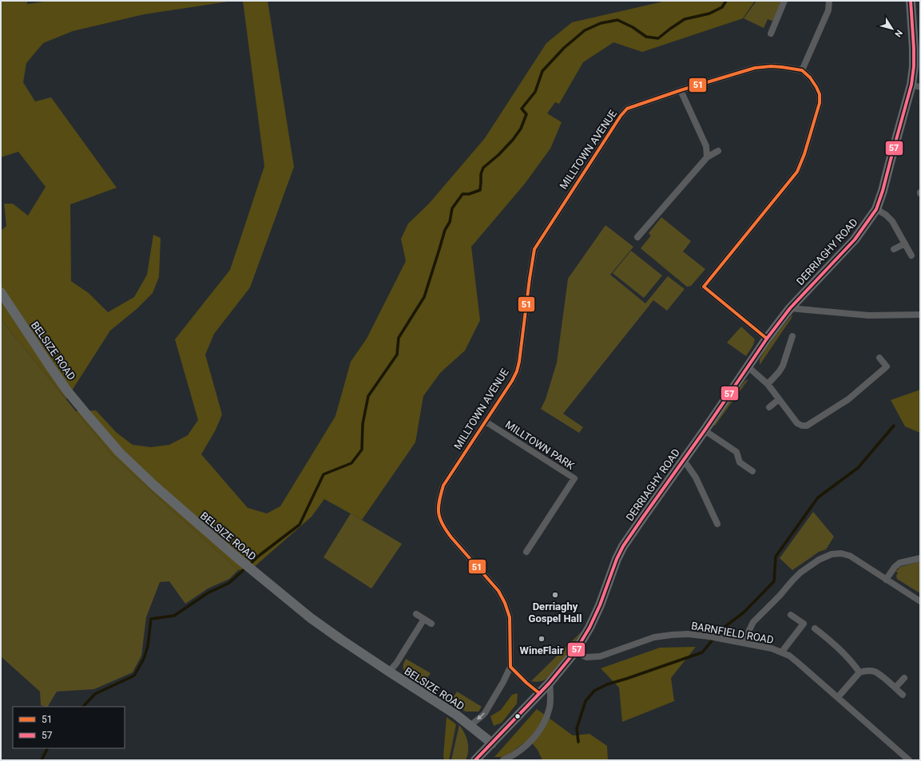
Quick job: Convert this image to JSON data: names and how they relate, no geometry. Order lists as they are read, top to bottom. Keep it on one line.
{"streets":{"street":["MILLTOWN AVENUE","DERRIAGHY ROAD","BELSIZE ROAD","MILLTOWN PARK","BARNFIELD ROAD"]},"crossings":[["MILLTOWN AVENUE","BELSIZE ROAD"],["MILLTOWN AVENUE","MILLTOWN PARK"],["DERRIAGHY ROAD","BELSIZE ROAD"],["DERRIAGHY ROAD","BARNFIELD ROAD"]],"places":["Derriaghy Gospel Hall","WineFlair"],"lines":["transit line 57","transit line 51"],"legend":["51","57"],"north":"bottom right"}
